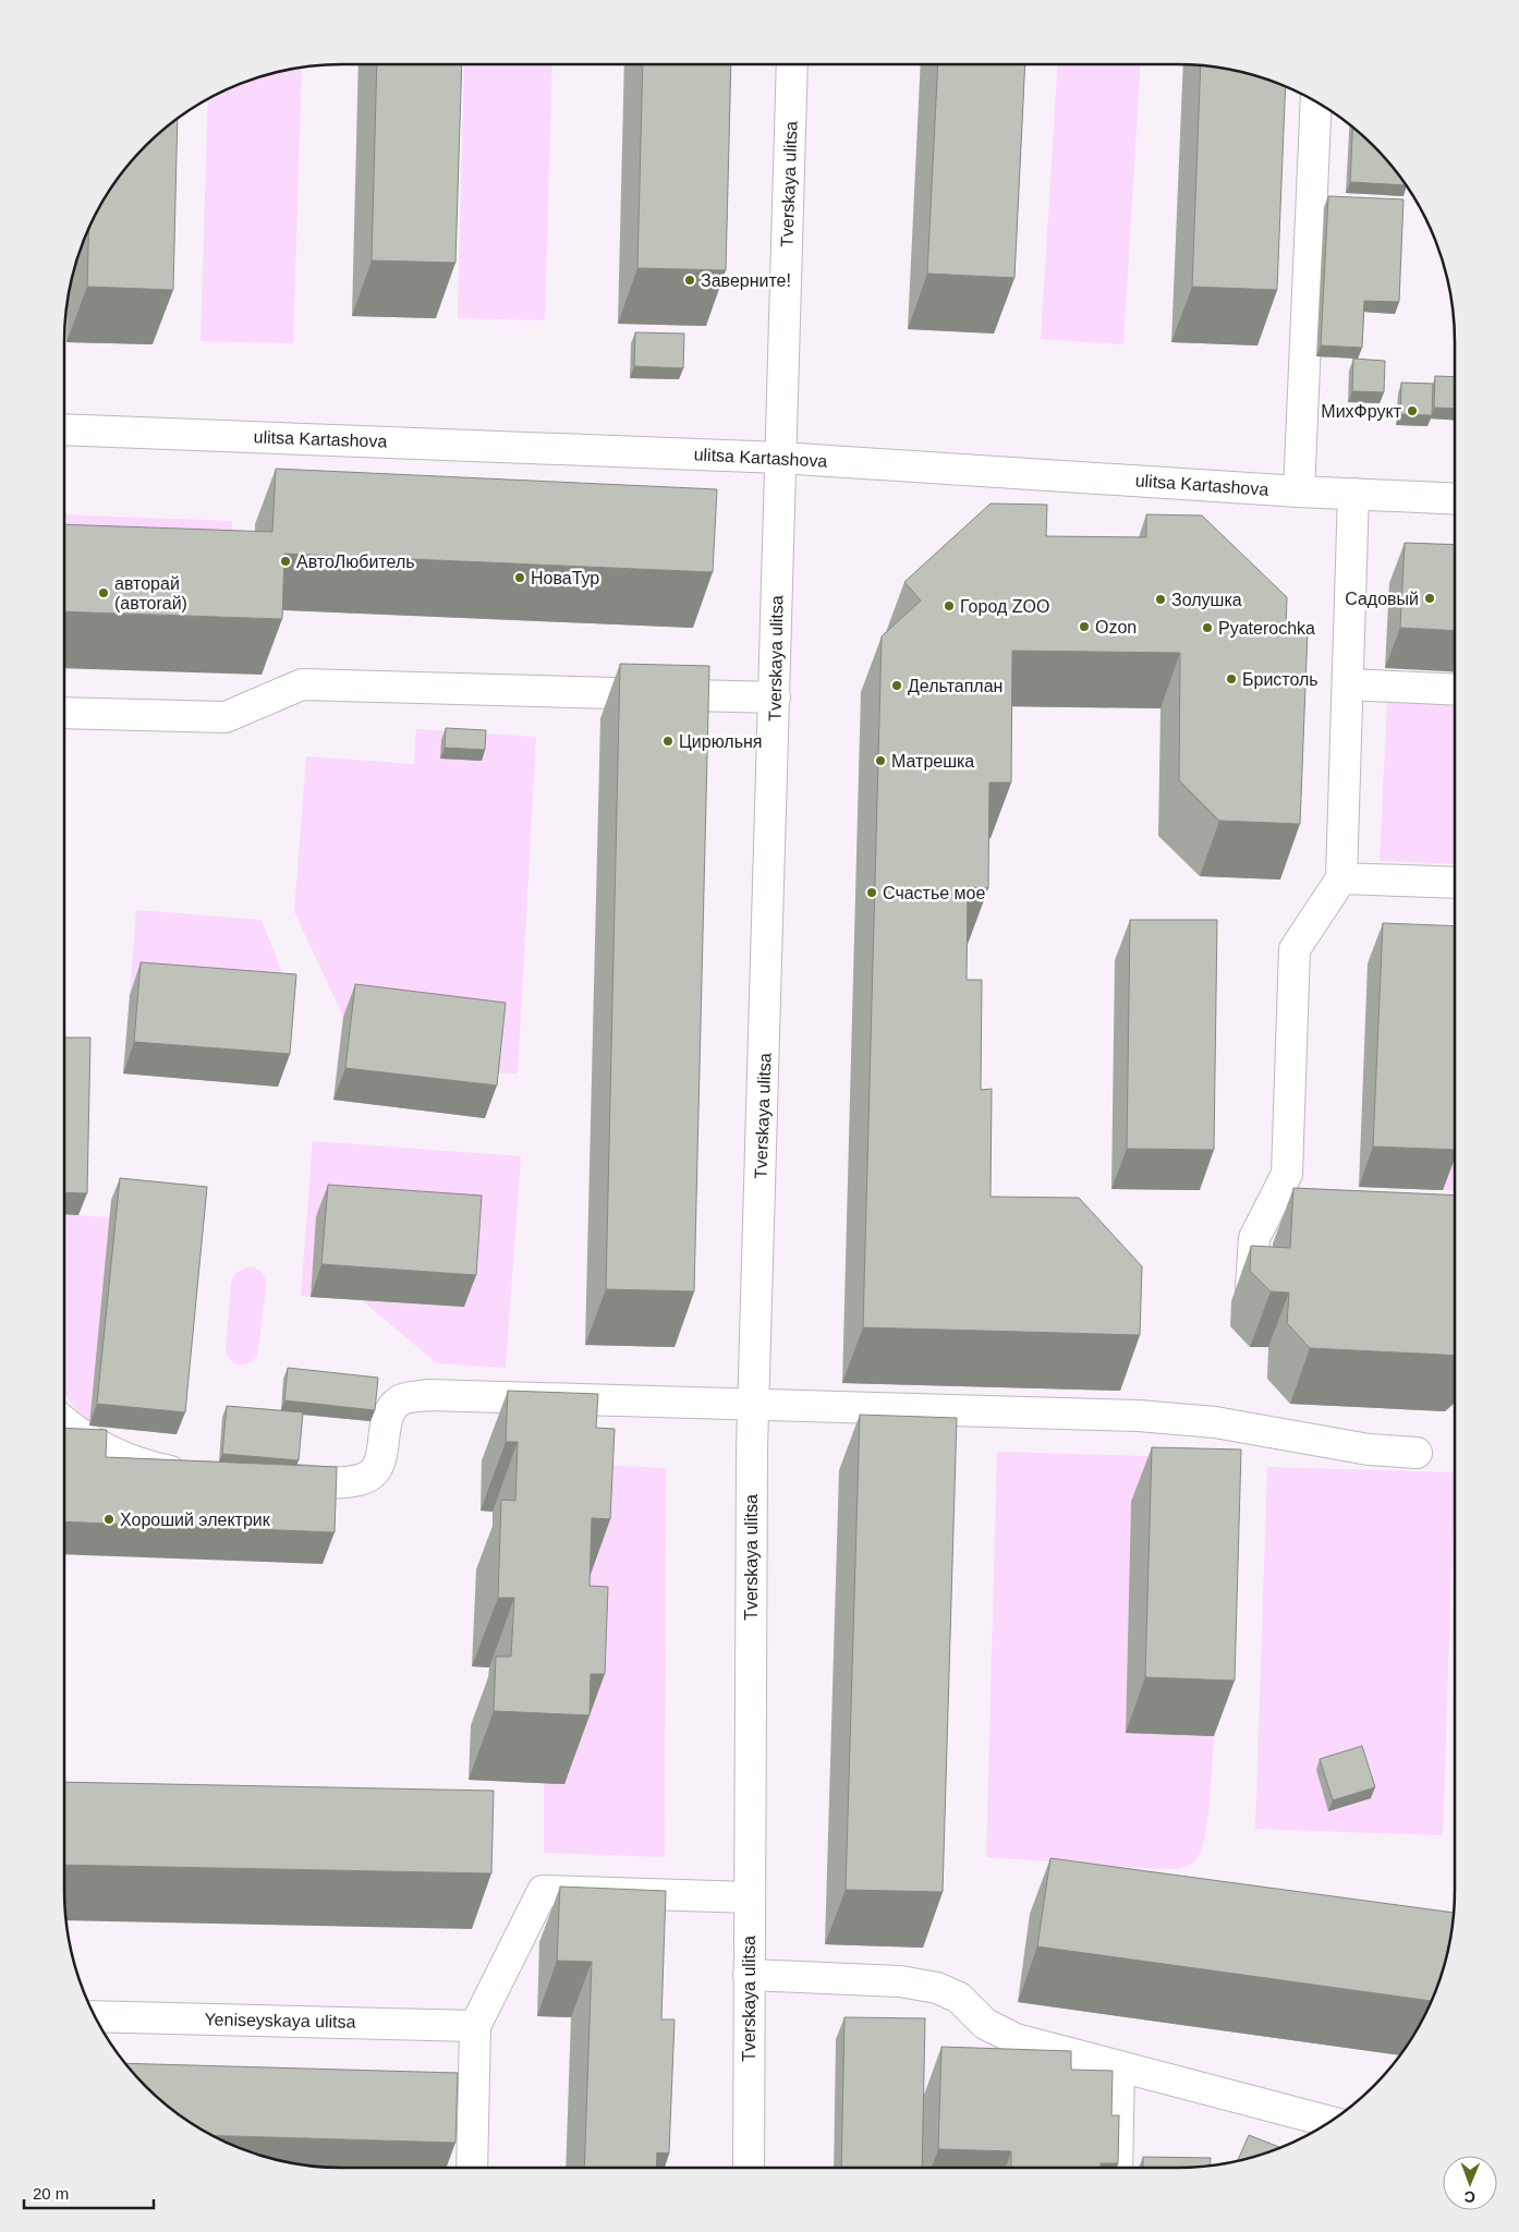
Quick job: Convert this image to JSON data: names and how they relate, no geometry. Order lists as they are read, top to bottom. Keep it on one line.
{"streets":{"street":["Tverskaya ulitsa","ulitsa Kartashova","Yeniseyskaya ulitsa"]},"crossings":[["Tverskaya ulitsa","ulitsa Kartashova"]],"places":["Заверните!","МихФрукт","АвтоЛюбитель","НоваТур","авторай (автоrай)","Садовый","Золушка","Город ZOO","Ozon","Pyaterochka","Бристоль","Дельтаплан","Цирюльня","Матрешка","Счастье мое","Хороший электрик"],"scale_bar":"20 m","north":"bottom"}
